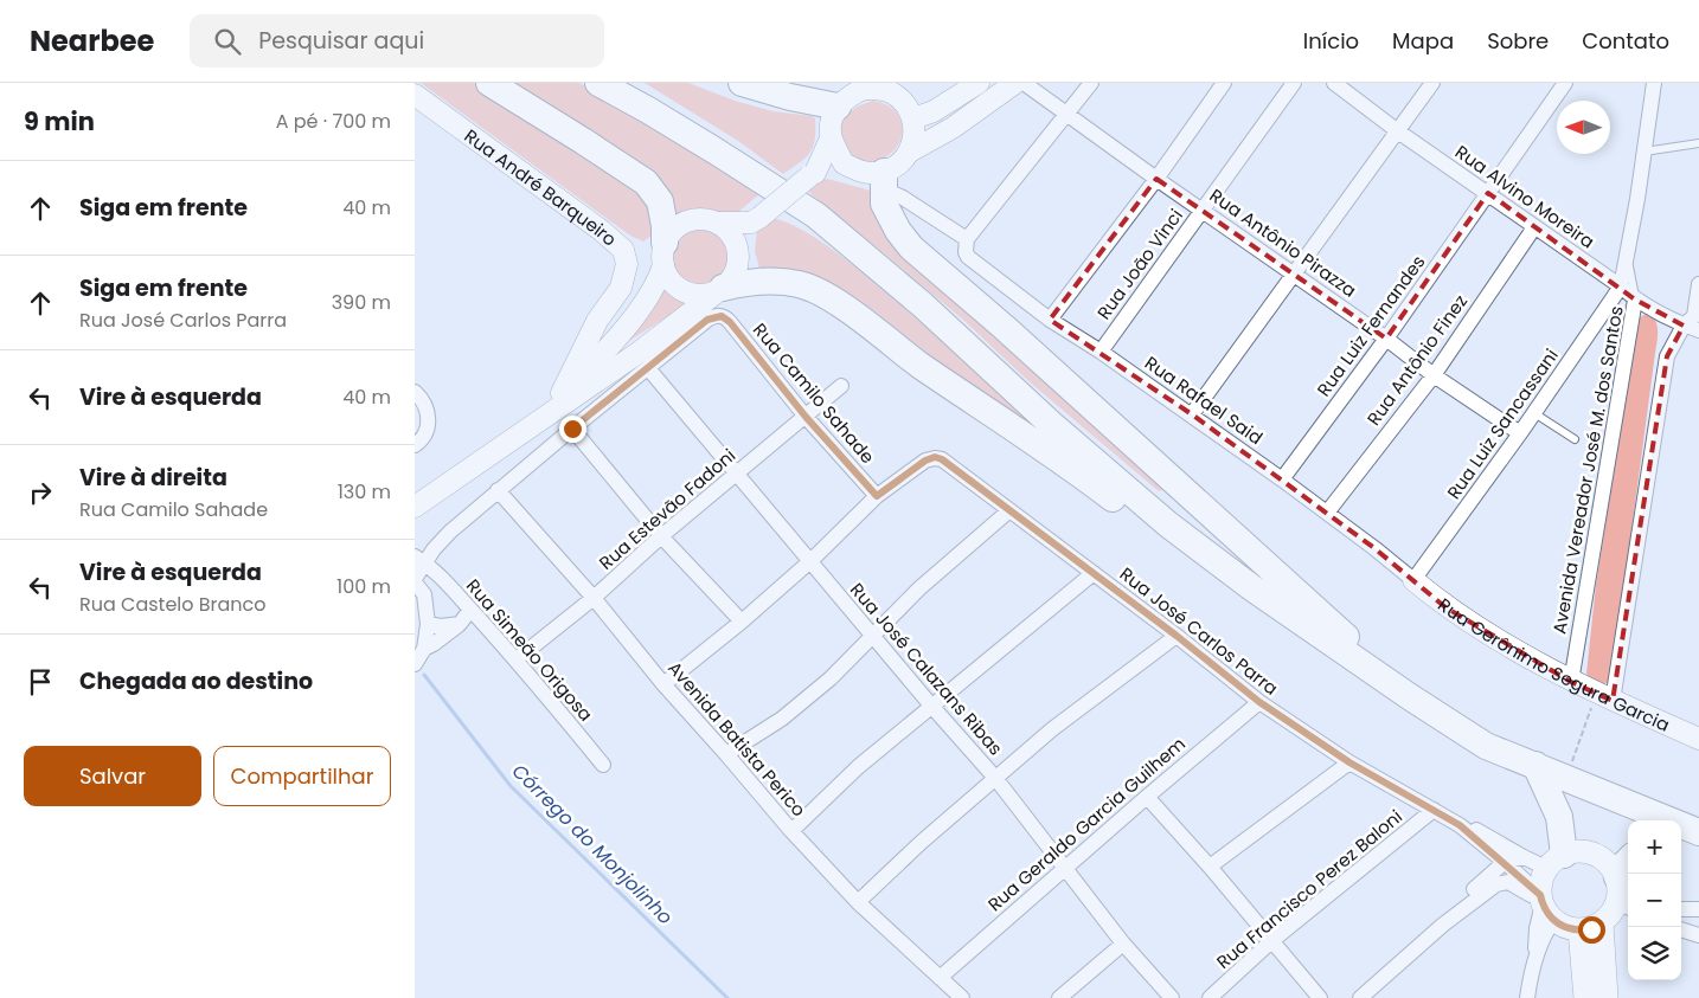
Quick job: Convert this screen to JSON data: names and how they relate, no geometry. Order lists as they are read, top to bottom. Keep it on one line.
{"streets":{"main road":["Rua André Barqueiro","Rua Gerônimo Segura Garcia"],"street":["Rua Alvino Moreira","Rua Antônio Pirazza","Rua João Vinci","Rua Luiz Fernandes","Rua Antônio Finez","Rua Camilo Sahade","Rua Rafael Said","Rua Luiz Sancassani","Avenida Vereador José M. dos Santos","Rua Estevão Fadoni","Rua José Carlos Parra","Rua Simeão Origosa","Rua José Calazans Ribas","Avenida Batista Perico","Rua Geraldo Garcia Guilhem","Rua Francisco Perez Baloni"]},"crossings":[["Rua Alvino Moreira","Rua Luiz Fernandes"],["Rua Alvino Moreira","Rua Antônio Finez"],["Rua Alvino Moreira","Rua Luiz Sancassani"],["Rua Alvino Moreira","Avenida Vereador José M. dos Santos"],["Rua Antônio Pirazza","Rua João Vinci"],["Rua Antônio Pirazza","Rua Luiz Fernandes"],["Rua Antônio Pirazza","Rua Antônio Finez"],["Rua Antônio Pirazza","Rua Luiz Sancassani"],["Rua João Vinci","Rua Rafael Said"],["Rua Luiz Fernandes","Rua Rafael Said"],["Rua Antônio Finez","Rua Rafael Said"],["Rua Camilo Sahade","Rua Estevão Fadoni"],["Rua Camilo Sahade","Rua José Carlos Parra"],["Rua Camilo Sahade","Rua José Calazans Ribas"],["Rua Rafael Said","Rua Luiz Sancassani"],["Rua Rafael Said","Rua Gerônimo Segura Garcia"],["Rua Luiz Sancassani","Avenida Vereador José M. dos Santos"],["Rua Luiz Sancassani","Rua Gerônimo Segura Garcia"],["Avenida Vereador José M. dos Santos","Rua Gerônimo Segura Garcia"],["Rua Estevão Fadoni","Rua Simeão Origosa"],["Rua Estevão Fadoni","Rua José Calazans Ribas"],["Rua Estevão Fadoni","Avenida Batista Perico"],["Rua José Carlos Parra","Rua Geraldo Garcia Guilhem"],["Rua José Carlos Parra","Rua Francisco Perez Baloni"],["Rua José Calazans Ribas","Rua Geraldo Garcia Guilhem"],["Avenida Batista Perico","Rua Geraldo Garcia Guilhem"]],"water":["Córrego do Monjolinho"],"north":"left","page":{"header":"Nearbee","search":"Pesquisar aqui","nav":["Início","Mapa","Sobre","Contato"],"heading":["9 min","A pé · 700 m"],"list":[["Siga em frente","40 m"],["Siga em frente","Rua José Carlos Parra","390 m"],["Vire à esquerda","40 m"],["Vire à direita","Rua Camilo Sahade","130 m"],["Vire à esquerda","Rua Castelo Branco","100 m"],"Chegada ao destino"],"buttons":["Salvar","Compartilhar"],"map_buttons":["+","−"]}}
